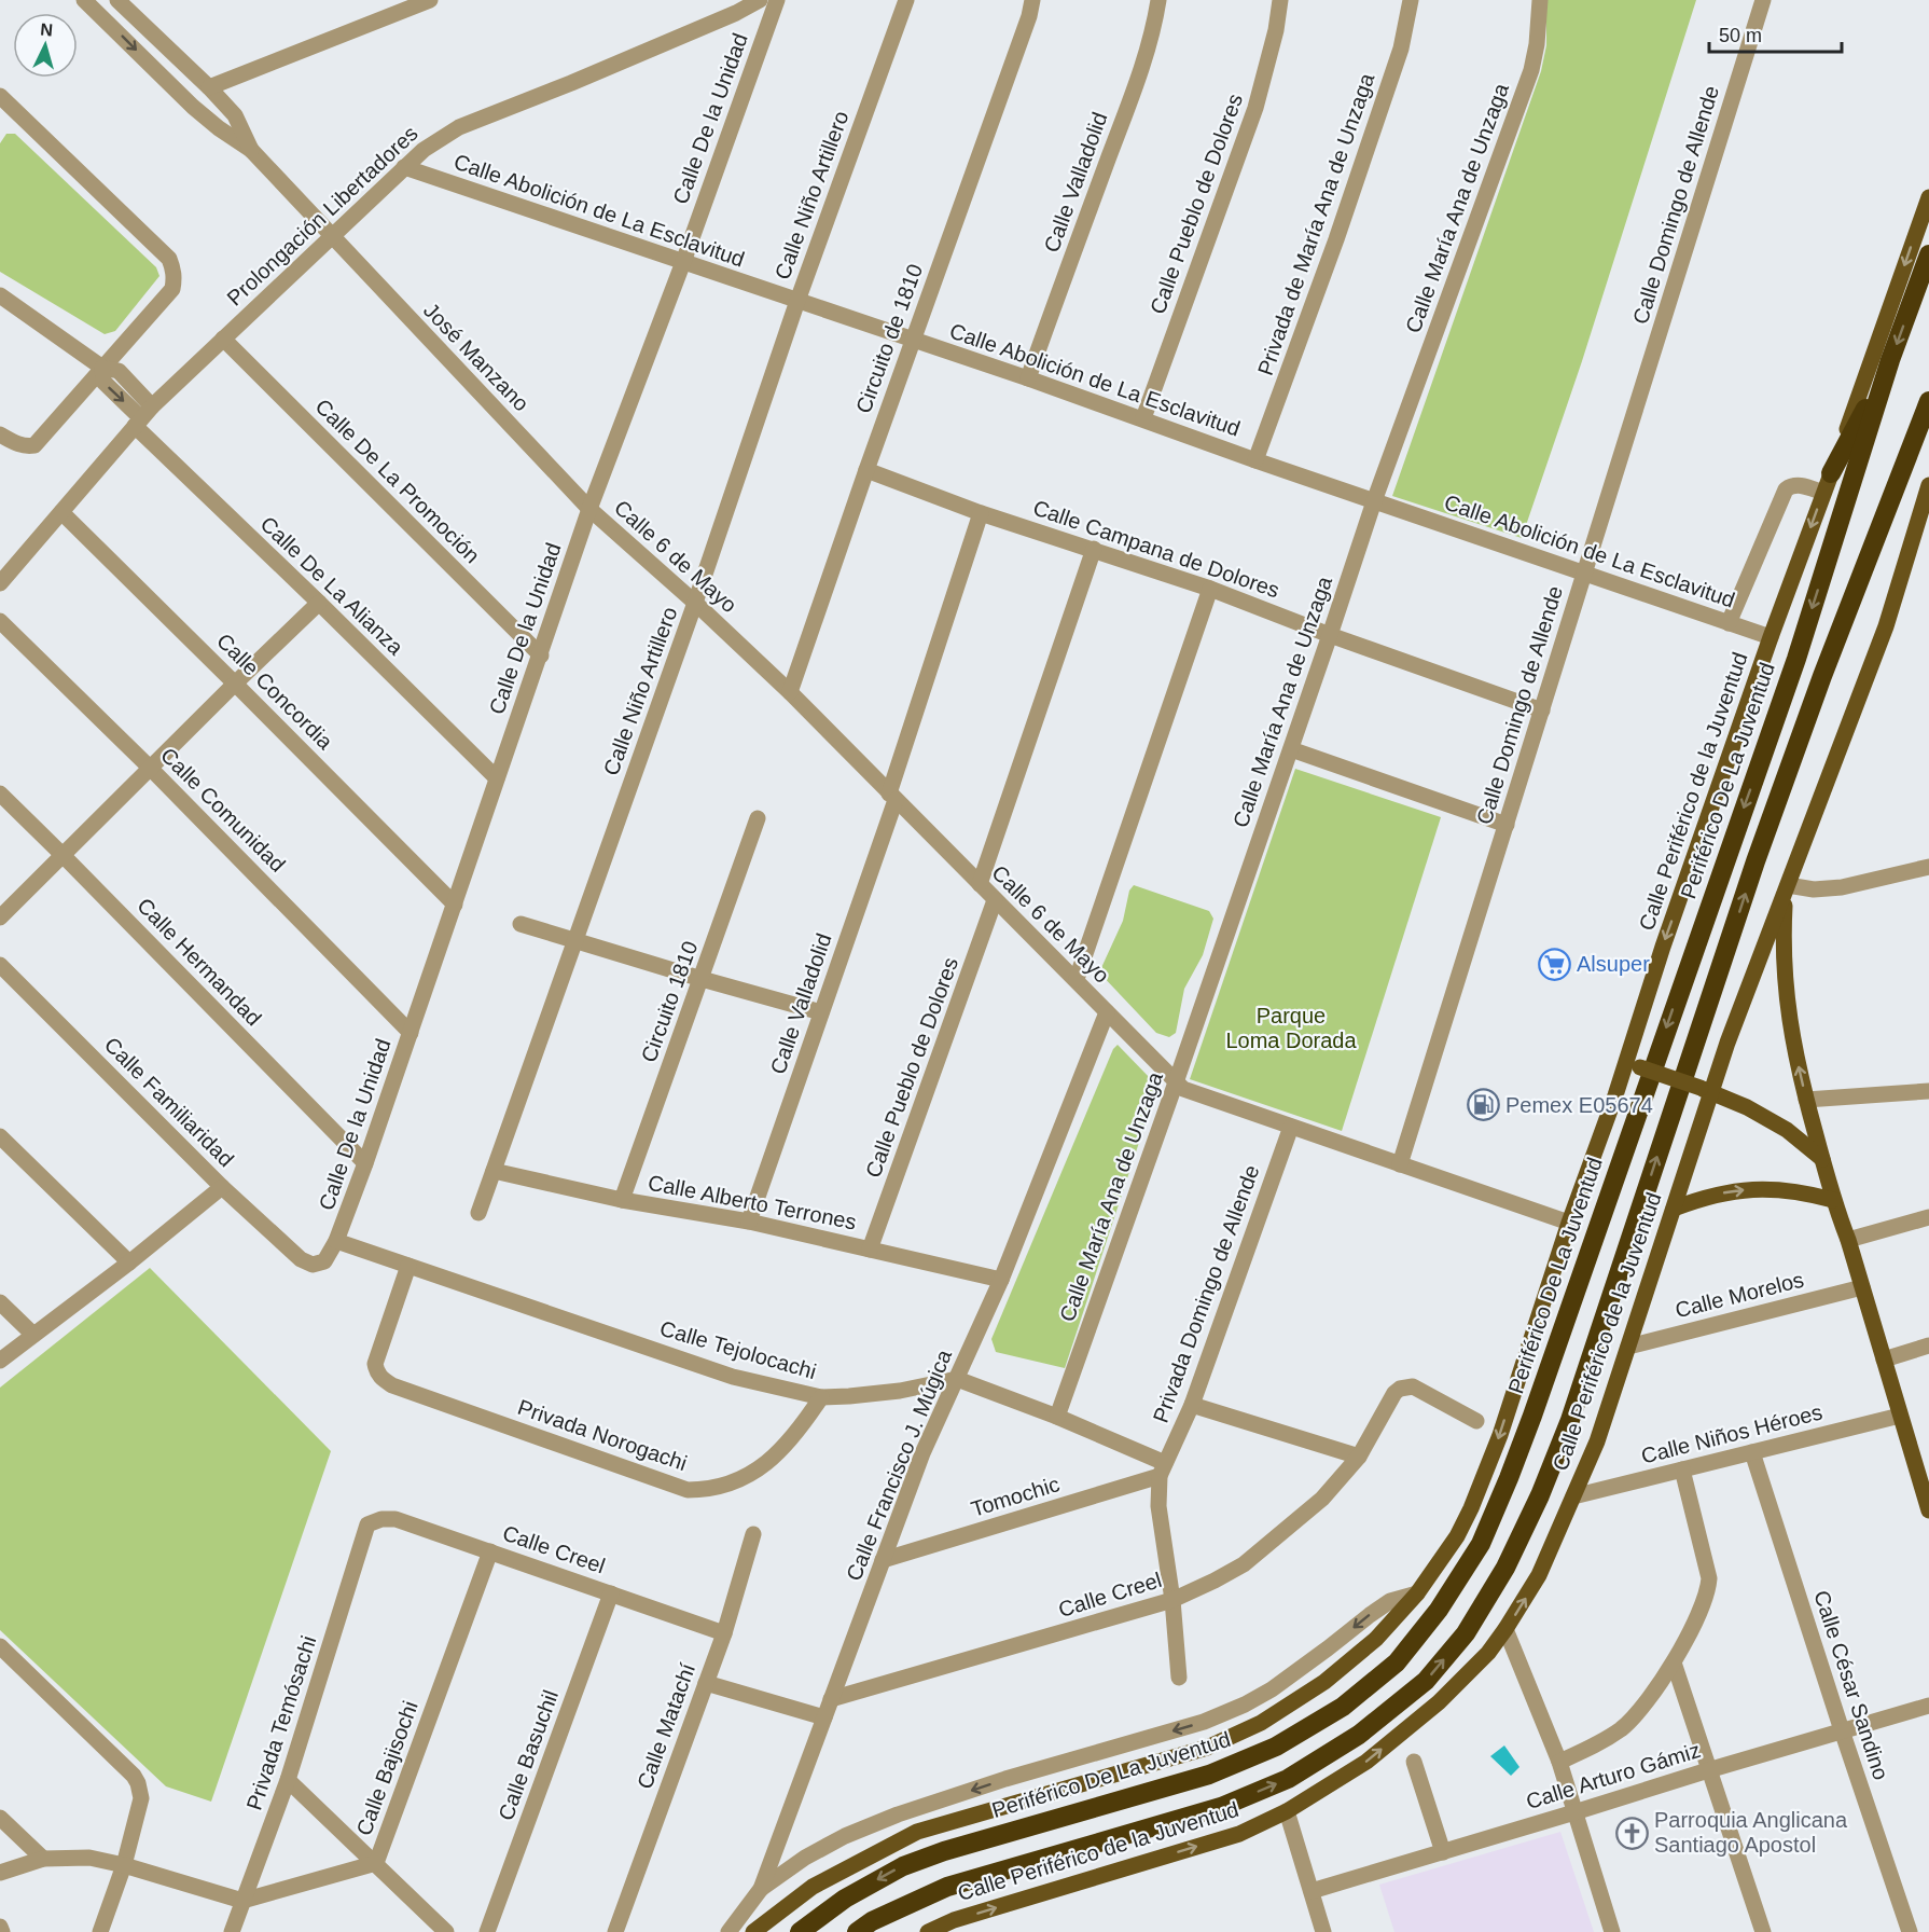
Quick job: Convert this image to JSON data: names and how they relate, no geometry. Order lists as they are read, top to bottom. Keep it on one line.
{"streets":{"highway":["Periférico De La Juventud"],"main road":["Calle Periférico de la Juventud"],"street":["Calle De la Unidad","Calle Valladolid","Calle Niño Artillero","Calle Pueblo de Dolores","Calle Domingo de Allende","Calle María Ana de Unzaga","Calle Abolición de La Esclavitud","Prolongación Libertadores","Privada de María Ana de Unzaga","Circuito de 1810","José Manzano","Calle De La Promoción","Calle Campana de Dolores","Calle 6 de Mayo","Calle De La Alianza","Calle Concordia","Calle Comunidad","Calle Hermandad","Circuito 1810","Calle Familiaridad","Calle Alberto Terrones","Privada Domingo de Allende","Calle Morelos","Calle Tejolocachi","Calle Niños Héroes","Privada Norogachi","Calle Francisco J. Múgica","Tomochic","Calle Creel","Calle César Sandino","Privada Temósachi","Calle Matachí","Calle Basuchil","Calle Bajisochi","Calle Arturo Gámiz"]},"crossings":[["Calle De la Unidad","Calle Abolición de La Esclavitud"],["Calle De la Unidad","José Manzano"],["Calle De la Unidad","Calle De La Promoción"],["Calle De la Unidad","Calle 6 de Mayo"],["Calle De la Unidad","Calle De La Alianza"],["Calle De la Unidad","Calle Concordia"],["Calle De la Unidad","Calle Comunidad"],["Calle De la Unidad","Calle Hermandad"],["Calle De la Unidad","Calle Familiaridad"],["Calle De la Unidad","Calle Tejolocachi"],["Calle Valladolid","Calle Abolición de La Esclavitud"],["Calle Valladolid","Calle Campana de Dolores"],["Calle Valladolid","Calle 6 de Mayo"],["Calle Valladolid","Calle Alberto Terrones"],["Calle Niño Artillero","Calle Abolición de La Esclavitud"],["Calle Niño Artillero","Calle 6 de Mayo"],["Calle Niño Artillero","Calle Alberto Terrones"],["Calle Pueblo de Dolores","Calle Abolición de La Esclavitud"],["Calle Pueblo de Dolores","Calle 6 de Mayo"],["Calle Pueblo de Dolores","Calle Alberto Terrones"],["Calle Domingo de Allende","Calle Abolición de La Esclavitud"],["Calle Domingo de Allende","Calle Campana de Dolores"],["Calle Domingo de Allende","Calle 6 de Mayo"],["Calle María Ana de Unzaga","Calle Abolición de La Esclavitud"],["Calle María Ana de Unzaga","Calle Campana de Dolores"],["Calle María Ana de Unzaga","Calle 6 de Mayo"],["Calle Abolición de La Esclavitud","Prolongación Libertadores"],["Calle Abolición de La Esclavitud","Privada de María Ana de Unzaga"],["Calle Abolición de La Esclavitud","Circuito de 1810"],["Calle Abolición de La Esclavitud","Calle Periférico de la Juventud"],["Prolongación Libertadores","José Manzano"],["Prolongación Libertadores","Calle De La Promoción"],["Prolongación Libertadores","Calle De La Alianza"],["Prolongación Libertadores","Calle Concordia"],["Circuito de 1810","Calle Campana de Dolores"],["Circuito de 1810","Calle 6 de Mayo"],["José Manzano","Calle 6 de Mayo"],["Calle 6 de Mayo","Calle Periférico de la Juventud"],["Calle 6 de Mayo","Privada Domingo de Allende"],["Calle 6 de Mayo","Calle Francisco J. Múgica"],["Calle Periférico de la Juventud","Calle Morelos"],["Calle Periférico de la Juventud","Calle Niños Héroes"],["Circuito 1810","Calle Alberto Terrones"],["Calle Alberto Terrones","Calle Francisco J. Múgica"],["Privada Domingo de Allende","Tomochic"],["Calle Tejolocachi","Privada Norogachi"],["Calle Tejolocachi","Calle Francisco J. Múgica"],["Calle Niños Héroes","Calle César Sandino"],["Calle Francisco J. Múgica","Tomochic"],["Calle Francisco J. Múgica","Calle Creel"],["Calle Creel","Privada Temósachi"],["Calle Creel","Calle Matachí"],["Calle Creel","Calle Basuchil"],["Calle Creel","Calle Bajisochi"],["Calle César Sandino","Calle Arturo Gámiz"],["Privada Temósachi","Calle Bajisochi"]],"parks":["Parque Loma Dorada"],"places":{"supermarket":["Alsuper"],"fuel station":["Pemex E05674"],"church":["Parroquia Anglicana Santiago Apostol"]},"scale_bar":"50 m","north":"top"}
